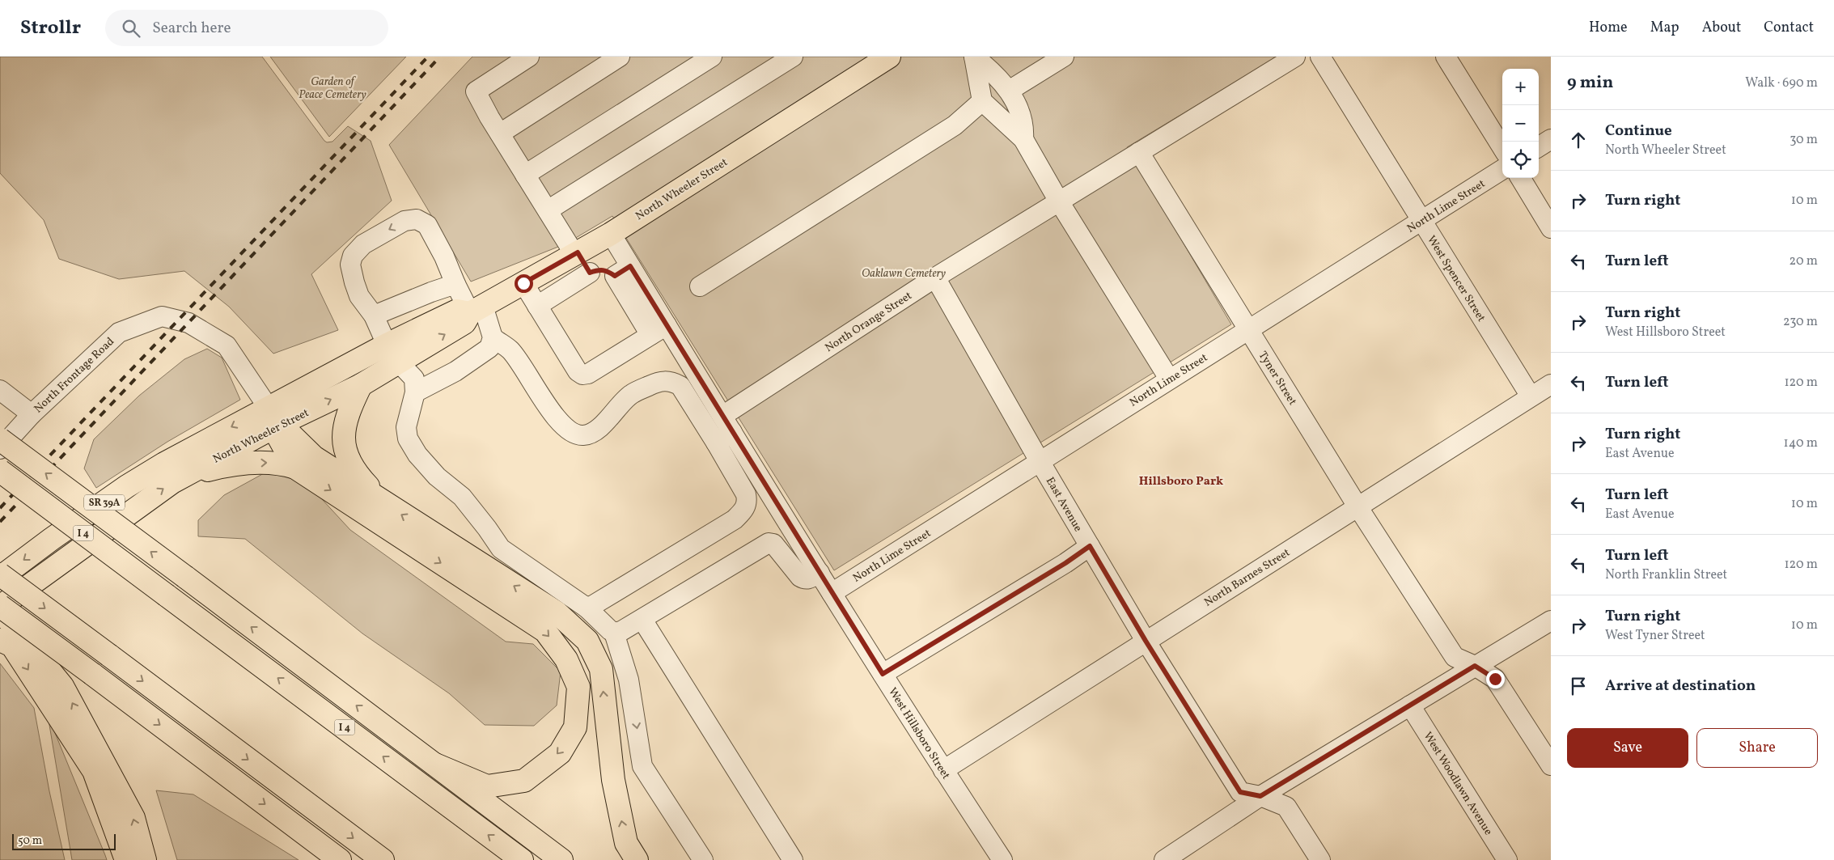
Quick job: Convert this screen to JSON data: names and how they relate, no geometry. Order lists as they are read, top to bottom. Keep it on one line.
{"streets":{"main road":["North Wheeler Street","SR 39A","I 4"],"street":["North Lime Street","West Spencer Street","North Orange Street","North Frontage Road","Tyner Street","East Avenue","North Barnes Street","West Hillsboro Street","West Woodlawn Avenue"]},"crossings":[["North Wheeler Street","North Frontage Road"],["North Wheeler Street","West Hillsboro Street"],["North Lime Street","West Spencer Street"],["North Lime Street","Tyner Street"],["North Lime Street","East Avenue"],["North Lime Street","West Hillsboro Street"],["West Spencer Street","North Barnes Street"],["North Orange Street","Tyner Street"],["North Orange Street","East Avenue"],["North Orange Street","West Hillsboro Street"],["Tyner Street","North Barnes Street"],["East Avenue","North Barnes Street"],["North Barnes Street","West Hillsboro Street"]],"districts":["Hillsboro Park"],"parks":["Garden of Peace Cemetery","Oaklawn Cemetery"],"scale_bar":"50 m","page":{"header":"Strollr","search":"Search here","nav":["Home","Map","About","Contact"],"heading":["9 min","Walk · 690 m"],"map_buttons":["+","−"],"list":[["Continue","North Wheeler Street","30 m"],["Turn right","10 m"],["Turn left","20 m"],["Turn right","West Hillsboro Street","230 m"],["Turn left","120 m"],["Turn right","East Avenue","140 m"],["Turn left","East Avenue","10 m"],["Turn left","North Franklin Street","120 m"],["Turn right","West Tyner Street","10 m"],"Arrive at destination"],"buttons":["Save","Share"],"scale":"50 m"}}
